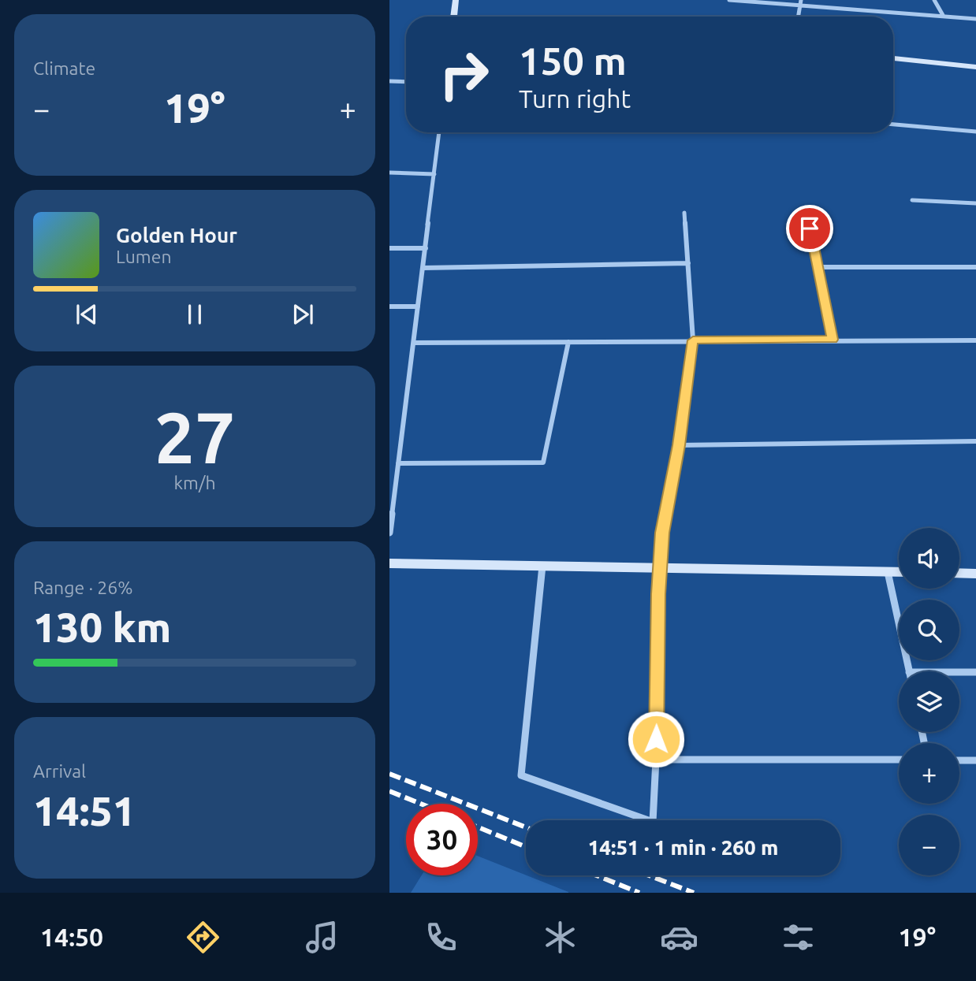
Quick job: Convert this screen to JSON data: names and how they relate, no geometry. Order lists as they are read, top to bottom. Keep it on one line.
{"page":{"tile":["Climate",["27","km/h"],["Range · 26%","130 km"],["Arrival","14:51"]],"turn":["150 m","Turn right"],"heat":["−","19°","+"],"song":["Golden Hour","Lumen"],"map_buttons":["+","−"],"limit":"30","trip":"14:51 · 1 min · 260 m","tabs":["14:50","19°"]}}
